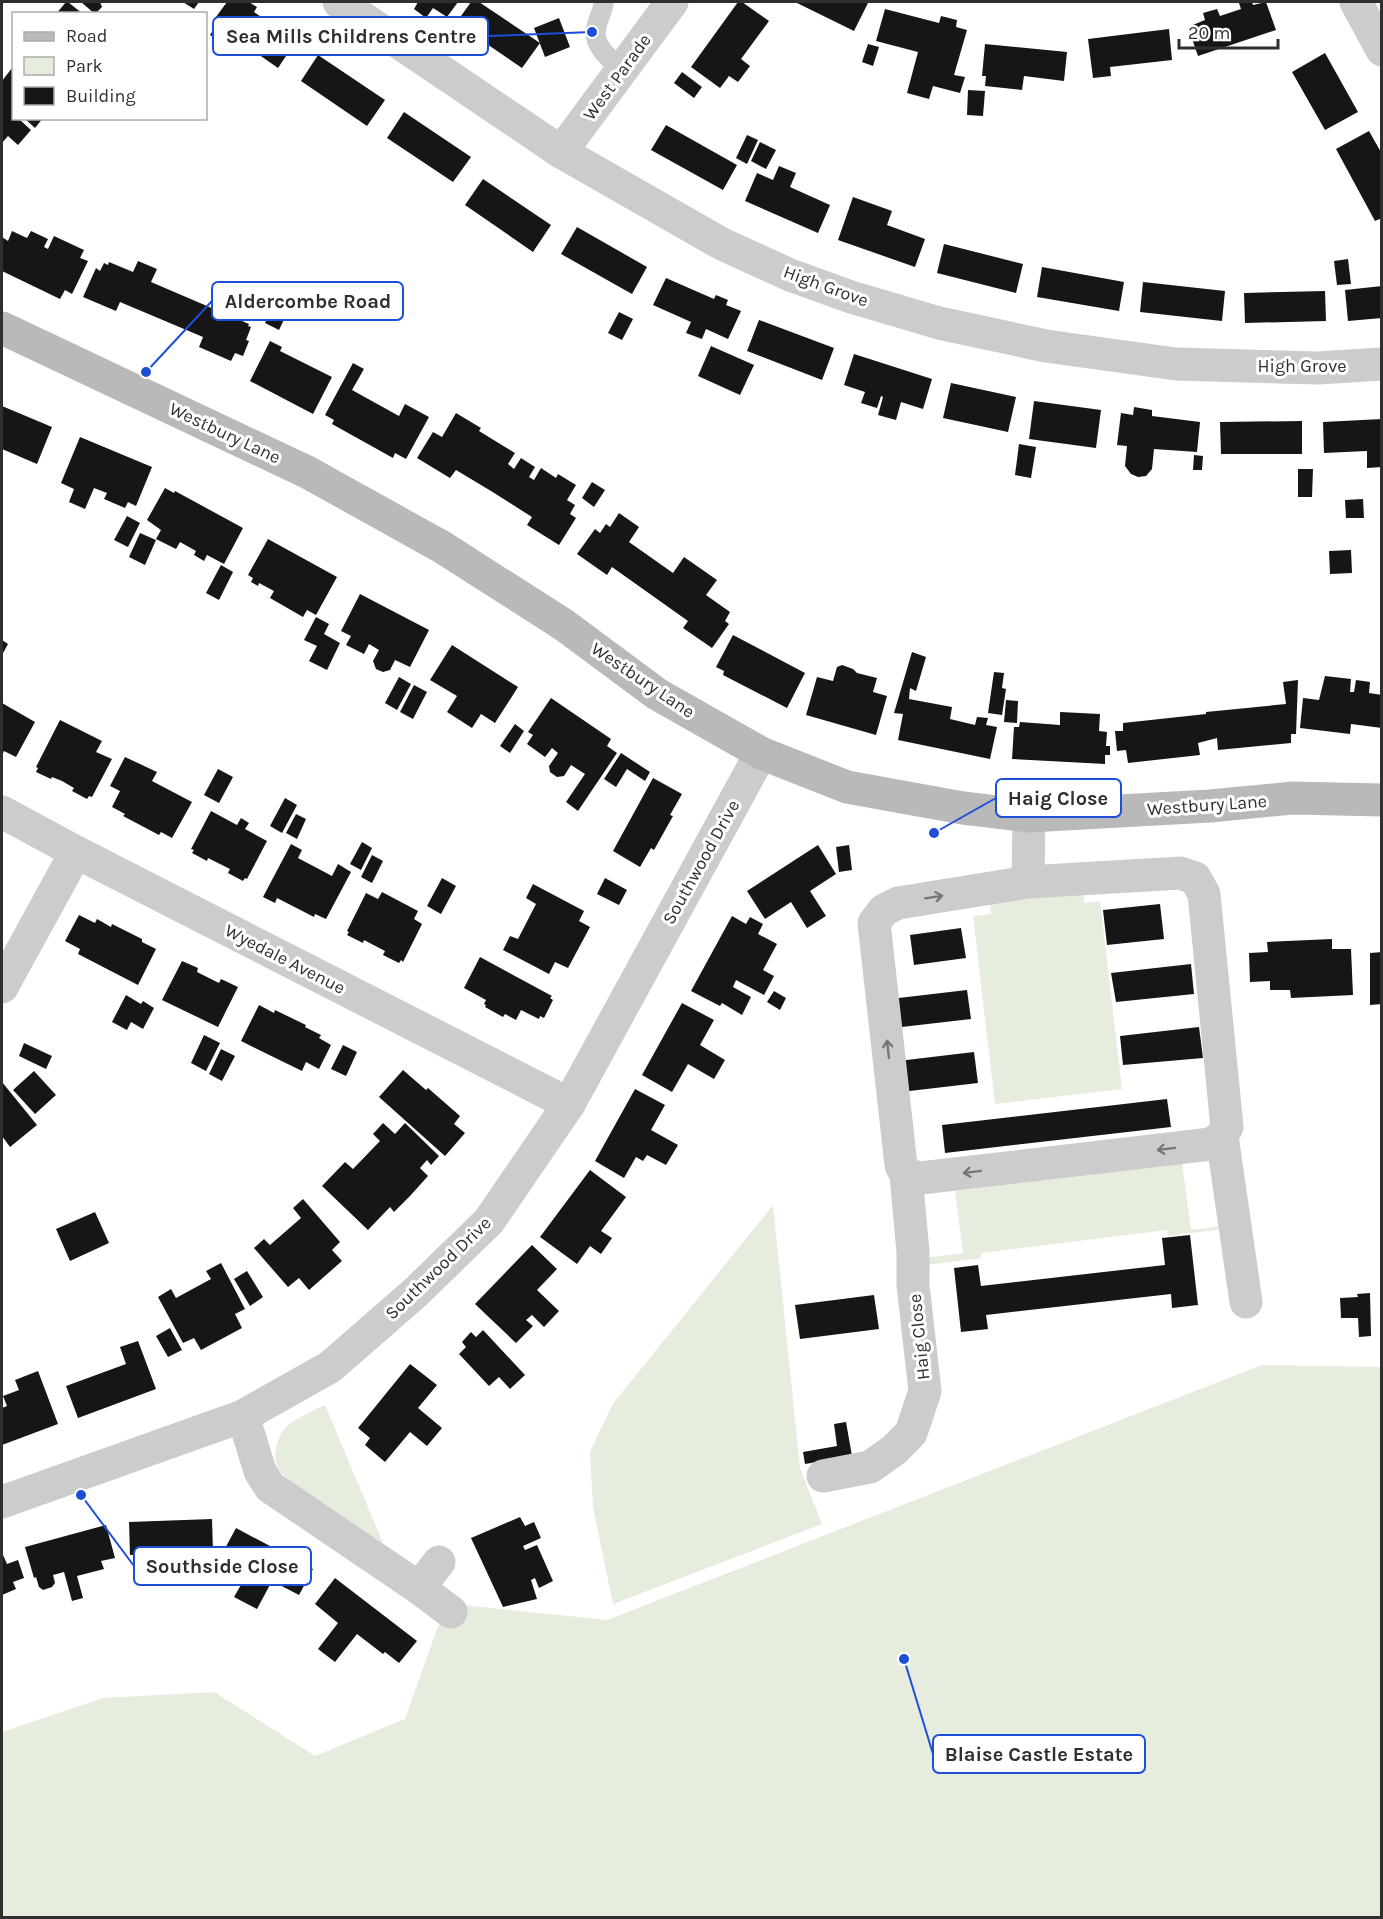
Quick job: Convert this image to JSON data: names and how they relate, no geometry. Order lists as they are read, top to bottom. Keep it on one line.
{"streets":{"street":["West Parade","High Grove","Westbury Lane","Southwood Drive","Wyedale Avenue","Haig Close"]},"crossings":[["West Parade","High Grove"],["Westbury Lane","Southwood Drive"],["Southwood Drive","Wyedale Avenue"]],"places":["Sea Mills Childrens Centre","Aldercombe Road","Haig Close","Southside Close","Blaise Castle Estate"],"legend":["Road","Park","Building"],"scale_bar":"20 m"}
